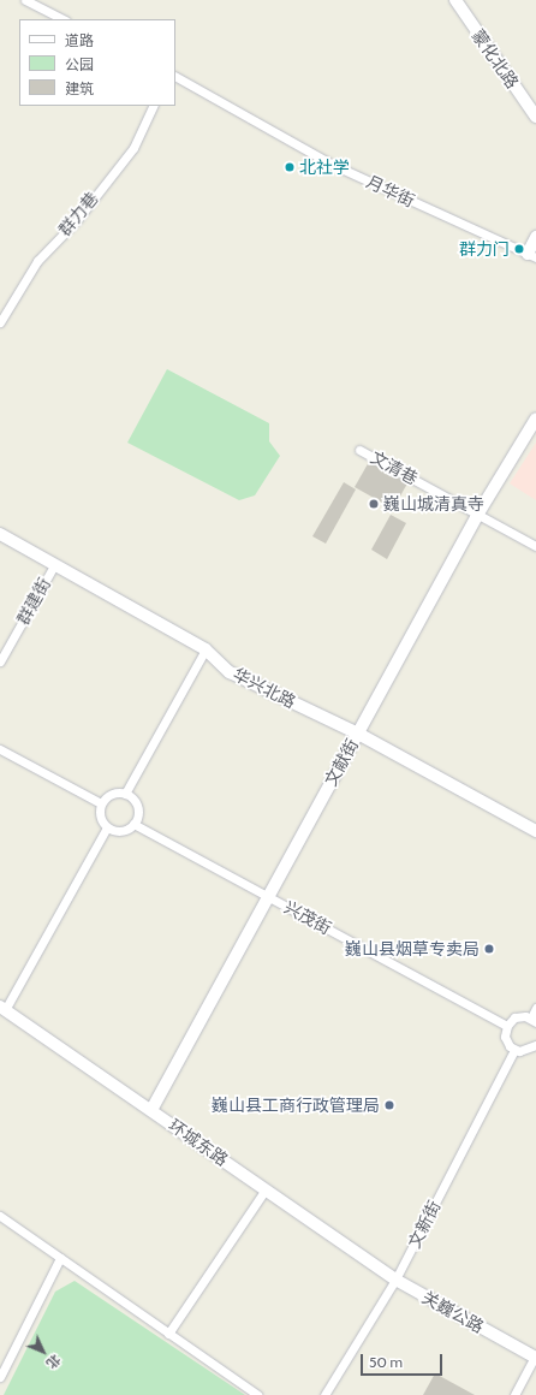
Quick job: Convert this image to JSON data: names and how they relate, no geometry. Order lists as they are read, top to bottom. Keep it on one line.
{"streets":{"main road":["蒙化北路","华兴北路","文献街","环城东路","关巍公路"],"street":["月华街","群力巷","文清巷","群建街","兴茂街","文新街"]},"crossings":[["文清巷","文献街"],["群建街","华兴北路"],["华兴北路","文献街"],["文献街","兴茂街"],["文献街","环城东路"],["环城东路","文新街"],["环城东路","关巍公路"],["文新街","关巍公路"]],"places":["北社学","群力门","巍山城清真寺","巍山县烟草专卖局","巍山县工商行政管理局"],"legend":["道路","公园","建筑"],"scale_bar":"50 m","north":"bottom right"}
